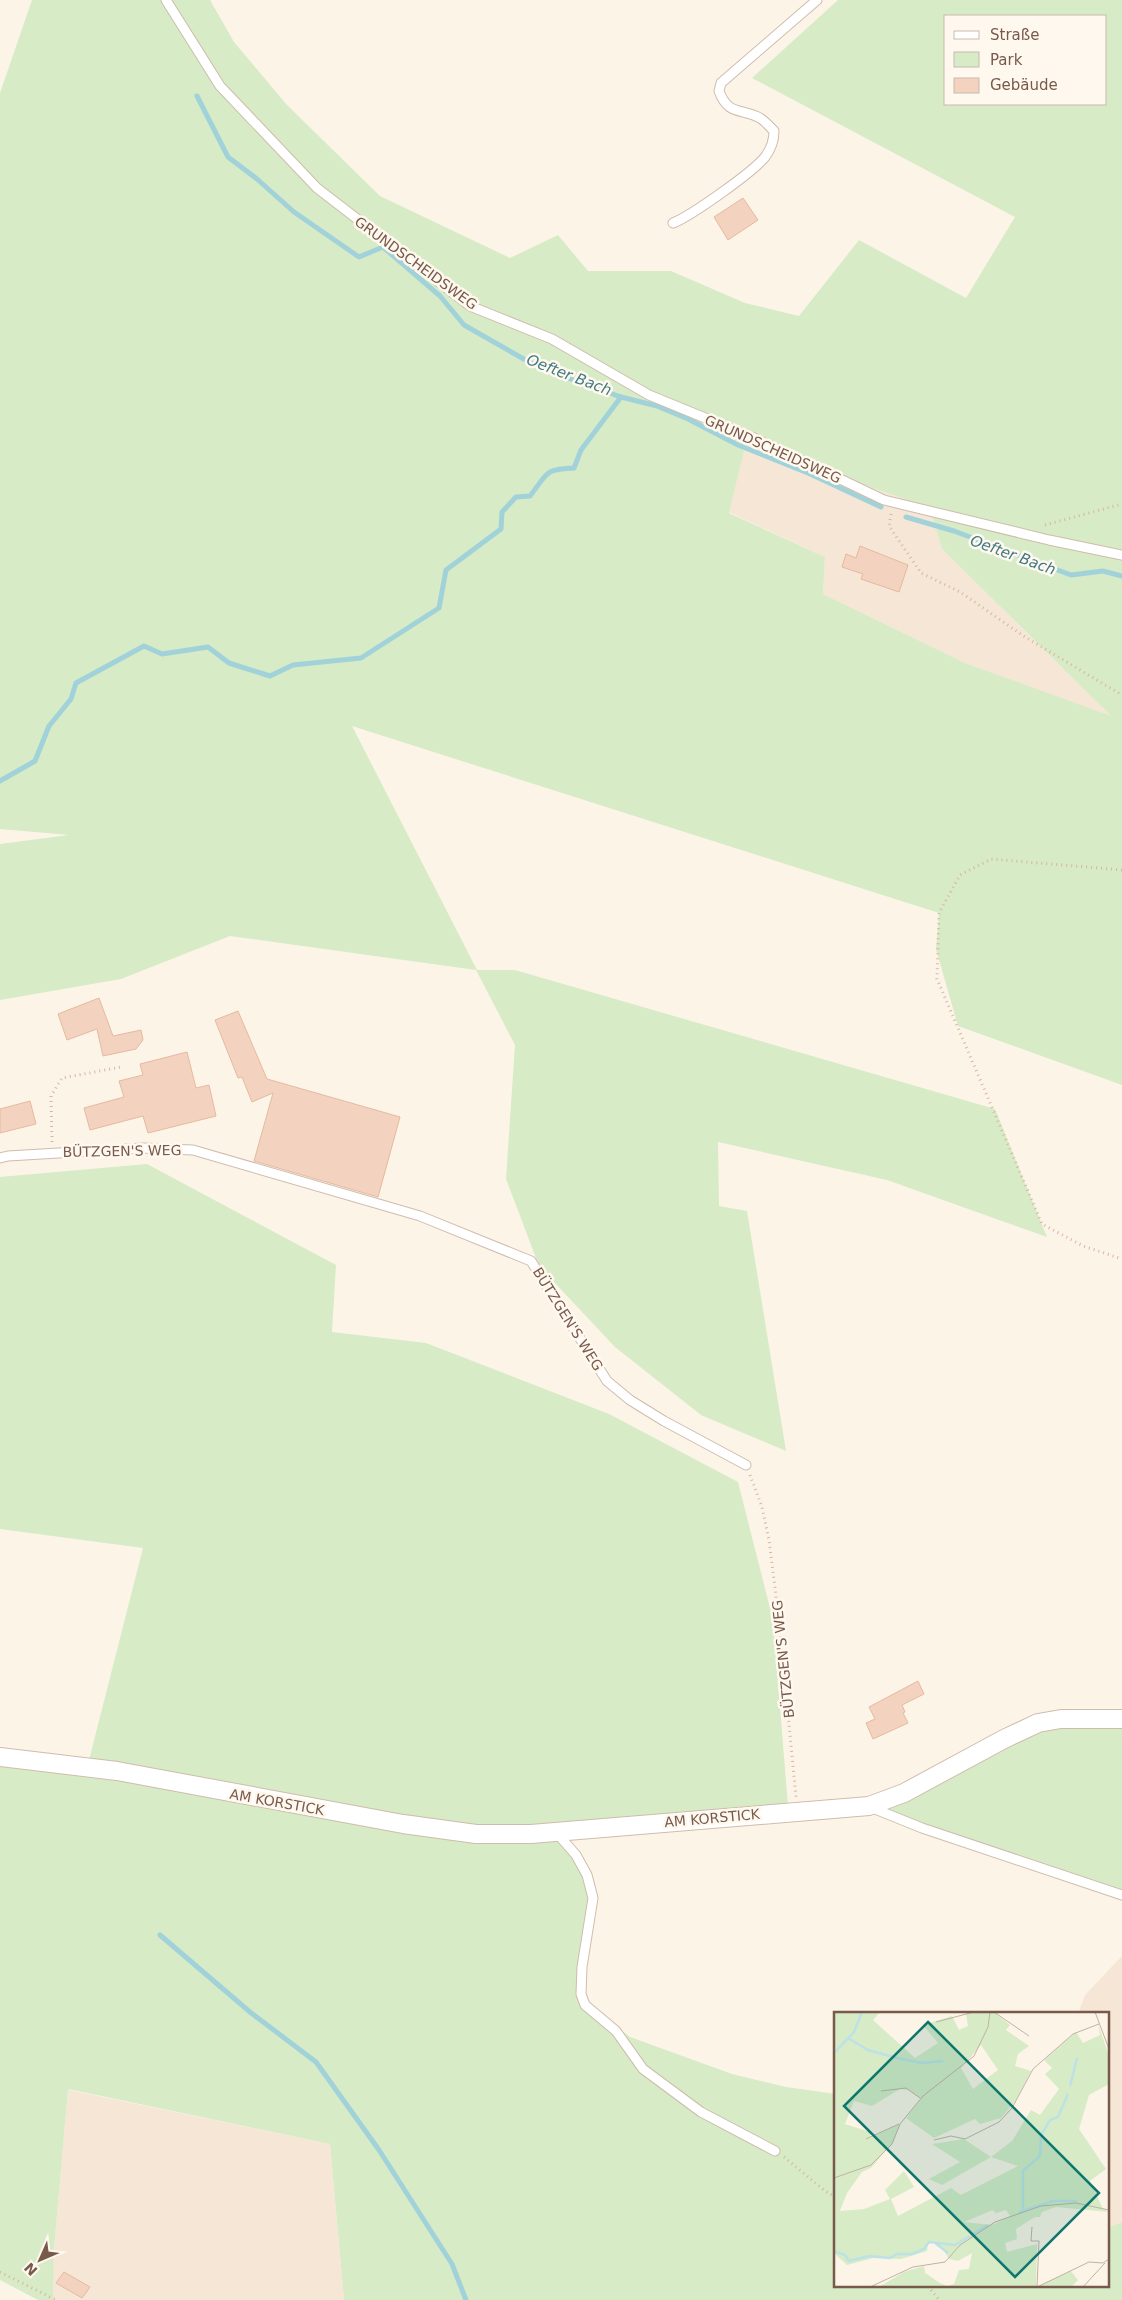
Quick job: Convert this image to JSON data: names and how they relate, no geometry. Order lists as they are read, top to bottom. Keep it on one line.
{"streets":{"street":["AM KORSTICK"],"lane":["GRUNDSCHEIDSWEG","BÜTZGEN'S WEG"]},"crossings":[["BÜTZGEN'S WEG","AM KORSTICK"]],"water":["Oefter Bach"],"legend":["Straße","Park","Gebäude"],"north":"bottom left"}
